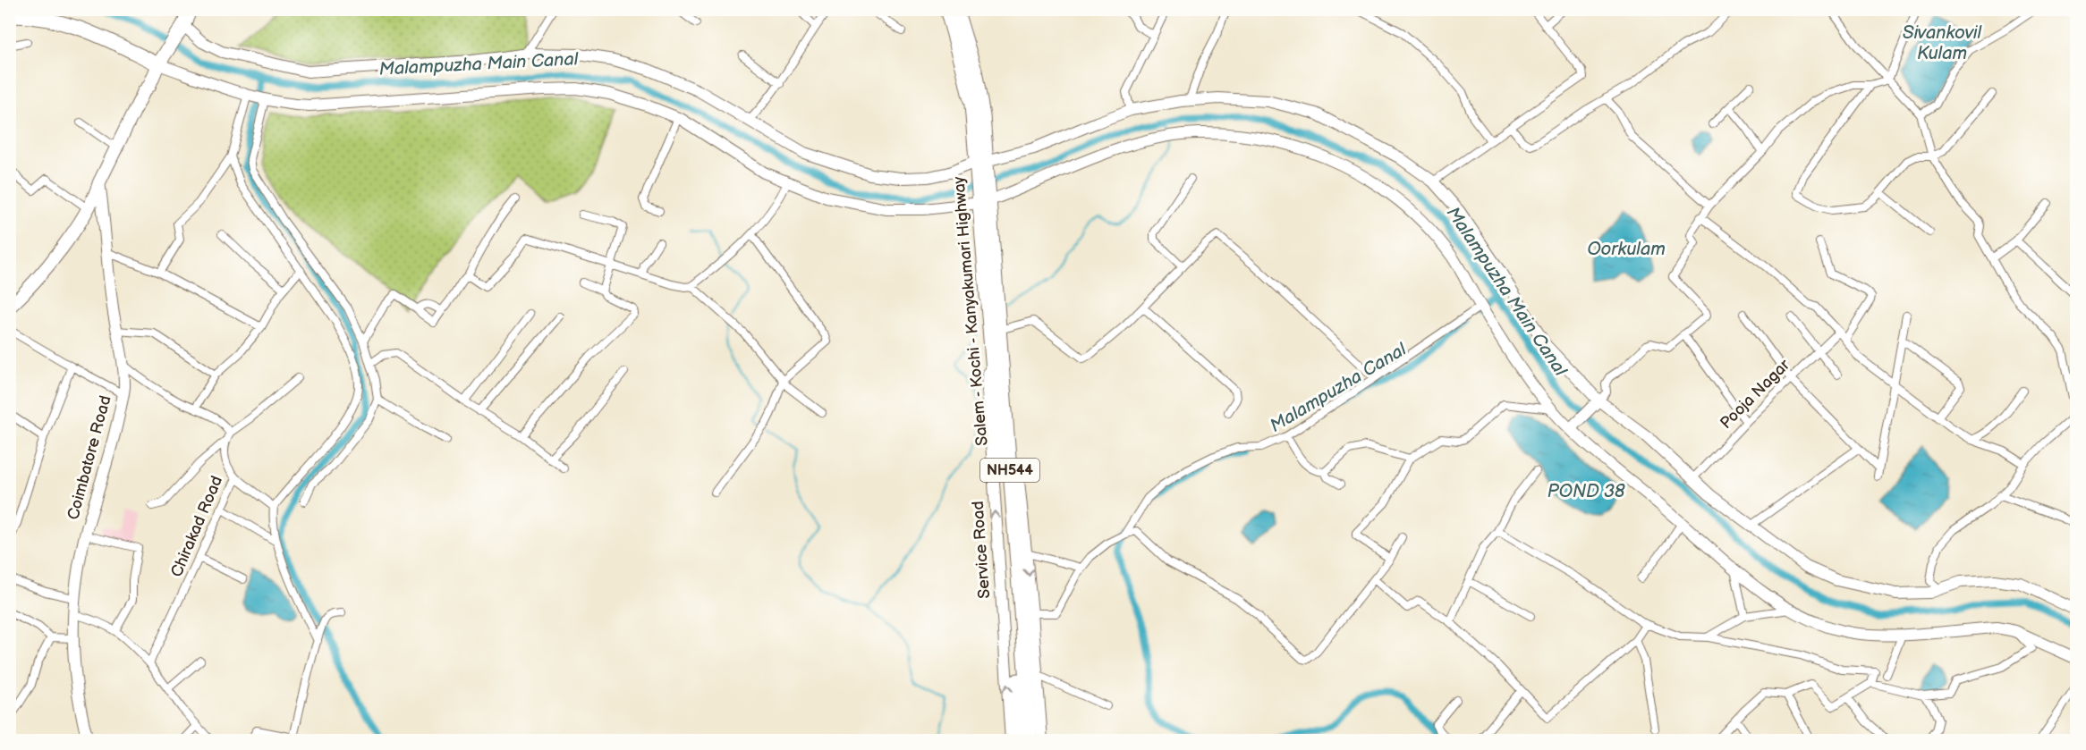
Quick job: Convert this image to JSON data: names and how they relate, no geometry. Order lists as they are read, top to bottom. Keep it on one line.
{"streets":{"highway":["Salem - Kochi - Kanyakumari Highway","NH544"],"street":["Pooja Nagar","Coimbatore Road","Chirakad Road","Service Road"]},"crossings":[["Salem - Kochi - Kanyakumari Highway","NH544"],["Salem - Kochi - Kanyakumari Highway","Service Road"]],"water":["Sivankovil Kulam","Malampuzha Main Canal","Oorkulam","Malampuzha Canal","POND 38"]}
